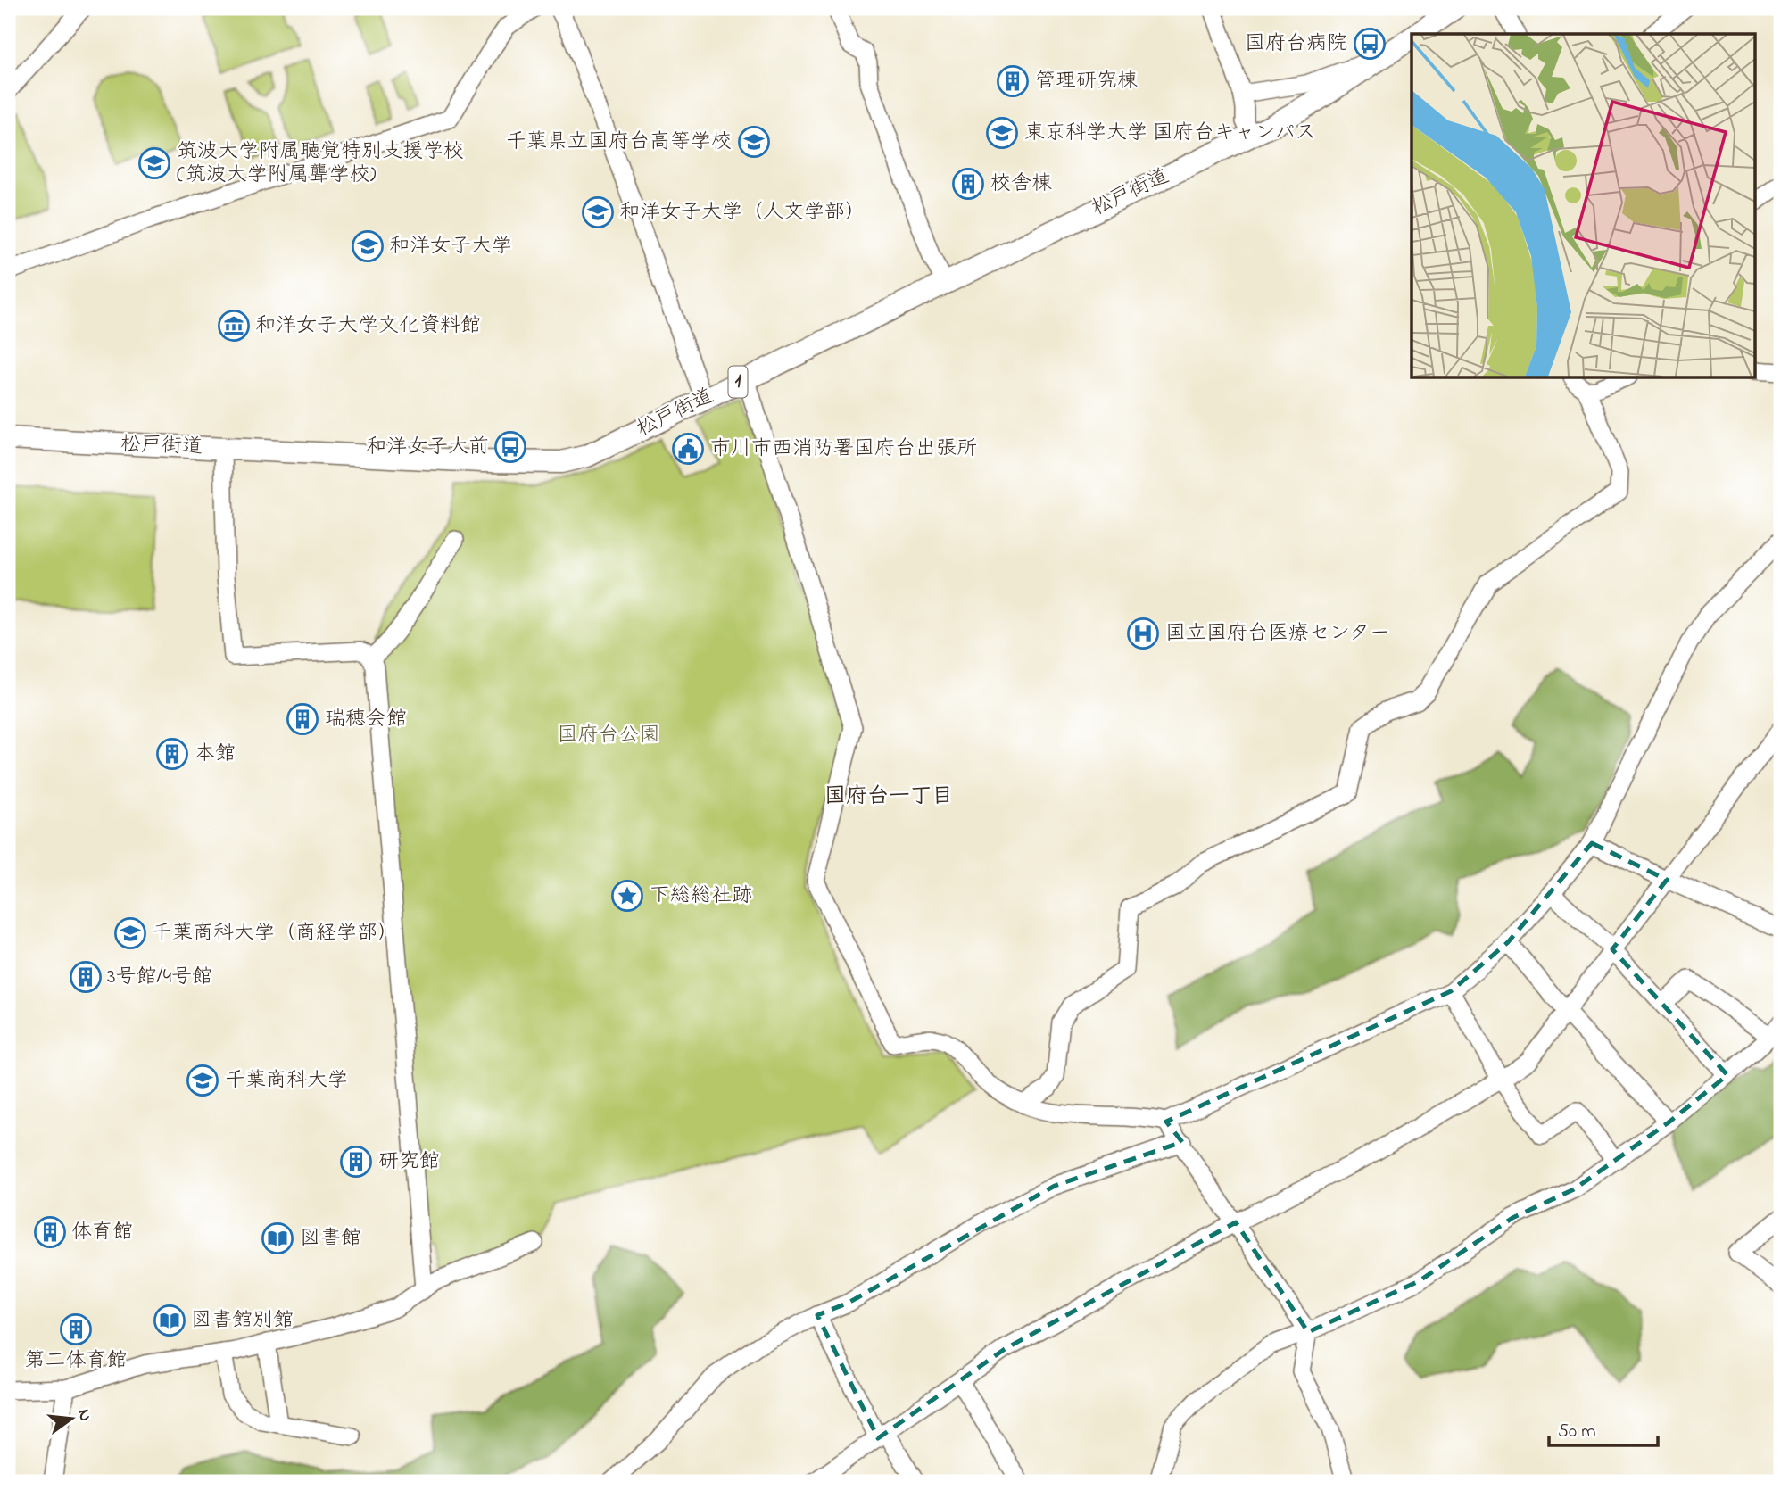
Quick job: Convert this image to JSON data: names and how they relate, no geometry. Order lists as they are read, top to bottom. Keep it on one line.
{"streets":{"main road":["松戸街道","1"]},"districts":["国府台一丁目"],"parks":["国府台公園"],"places":{"bus stop":["国府台病院","和洋女子大前"],"building":["管理研究棟","校舎棟","瑞穂会館","本館","3号館/4号館","研究館","体育館","第二体育館"],"school or university":["東京科学大学 国府台キャンパス","千葉県立国府台高等学校","筑波大学附属聴覚特別支援学校 (筑波大学附属聾学校)","和洋女子大学（人文学部）","和洋女子大学","千葉商科大学（商経学部）","千葉商科大学"],"museum":["和洋女子大学文化資料館"],"public building":["市川市西消防署国府台出張所"],"hospital":["国立国府台医療センター"],"place":["下総総社跡"],"library":["図書館","図書館別館"]},"scale_bar":"50 m","north":"right"}
